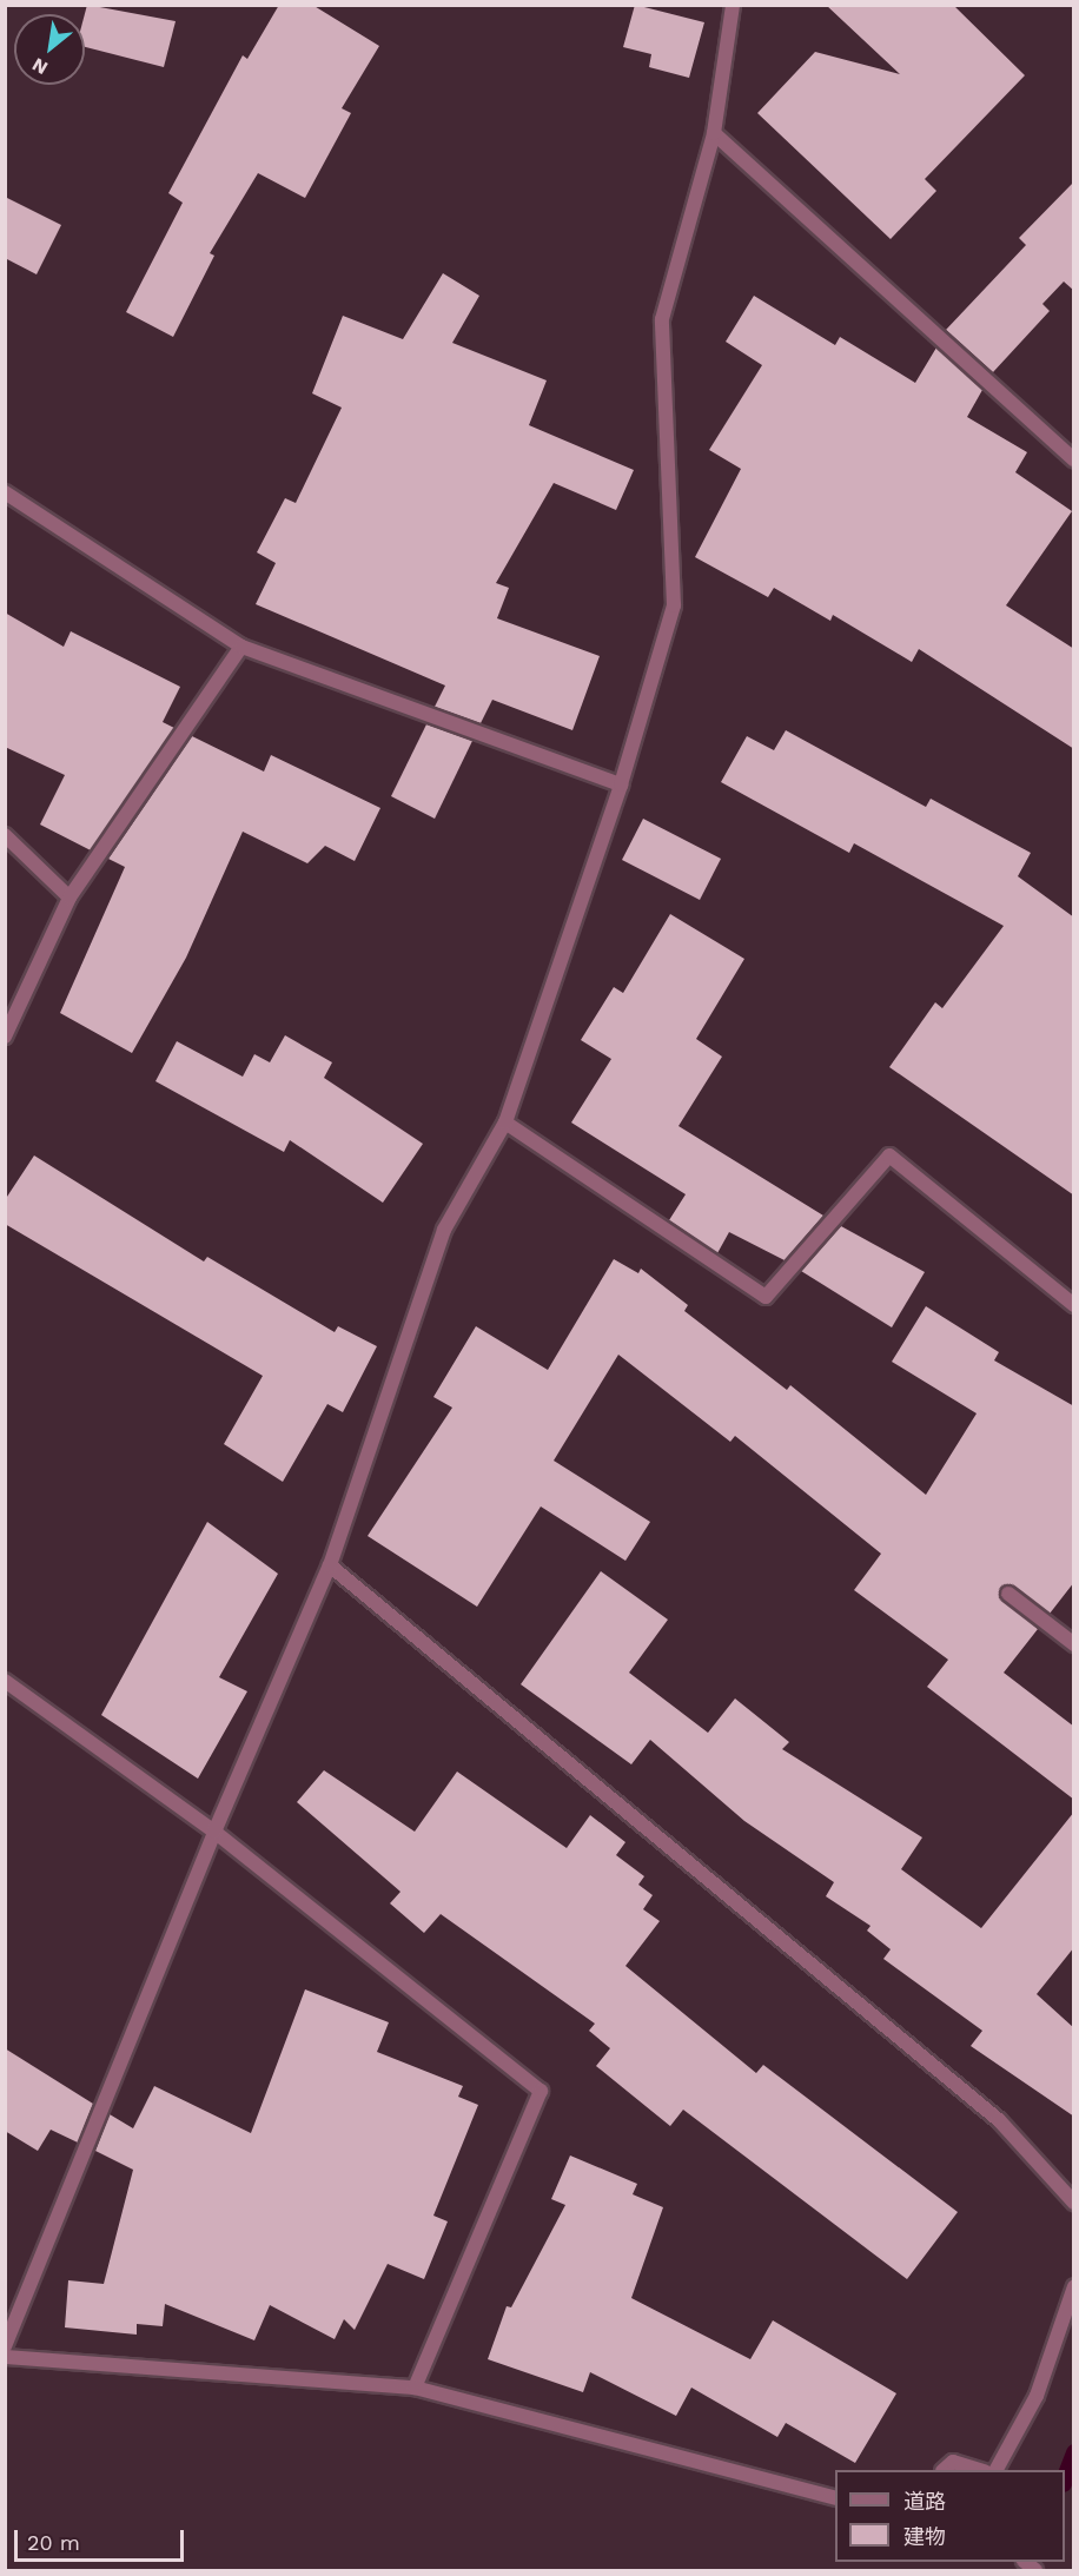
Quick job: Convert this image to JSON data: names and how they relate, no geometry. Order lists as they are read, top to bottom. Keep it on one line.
{"legend":["道路","建物"],"scale_bar":"20 m","north":"bottom left"}
